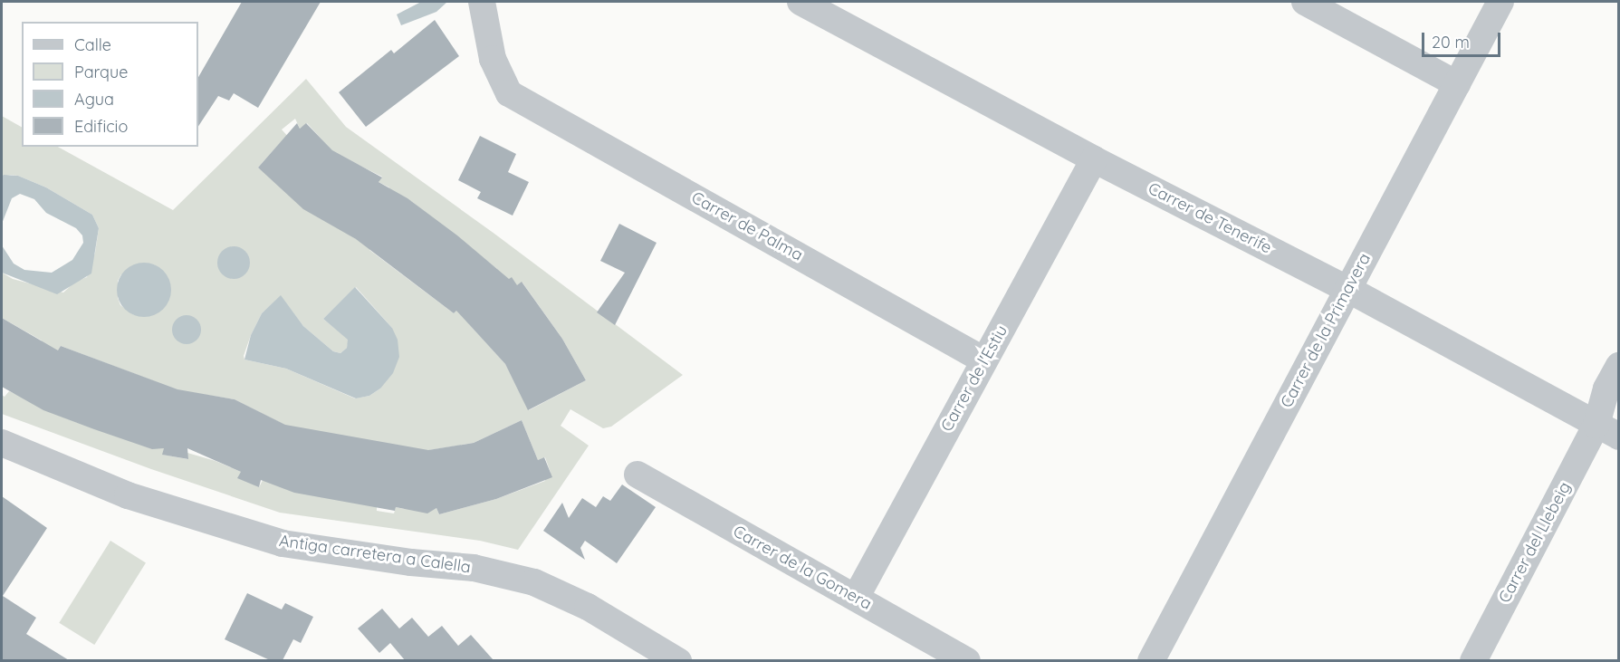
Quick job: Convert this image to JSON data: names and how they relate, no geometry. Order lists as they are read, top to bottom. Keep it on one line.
{"streets":{"street":["Carrer de Tenerife","Carrer de Palma","Carrer de la Primavera","Carrer de l'Estiu","Carrer del Llebeig","Antiga carretera a Calella","Carrer de la Gomera"]},"crossings":[["Carrer de Tenerife","Carrer de la Primavera"],["Carrer de Tenerife","Carrer de l'Estiu"],["Carrer de Tenerife","Carrer del Llebeig"],["Carrer de Palma","Carrer de l'Estiu"],["Carrer de l'Estiu","Carrer de la Gomera"]],"legend":["Calle","Parque","Agua","Edificio"],"scale_bar":"20 m"}
